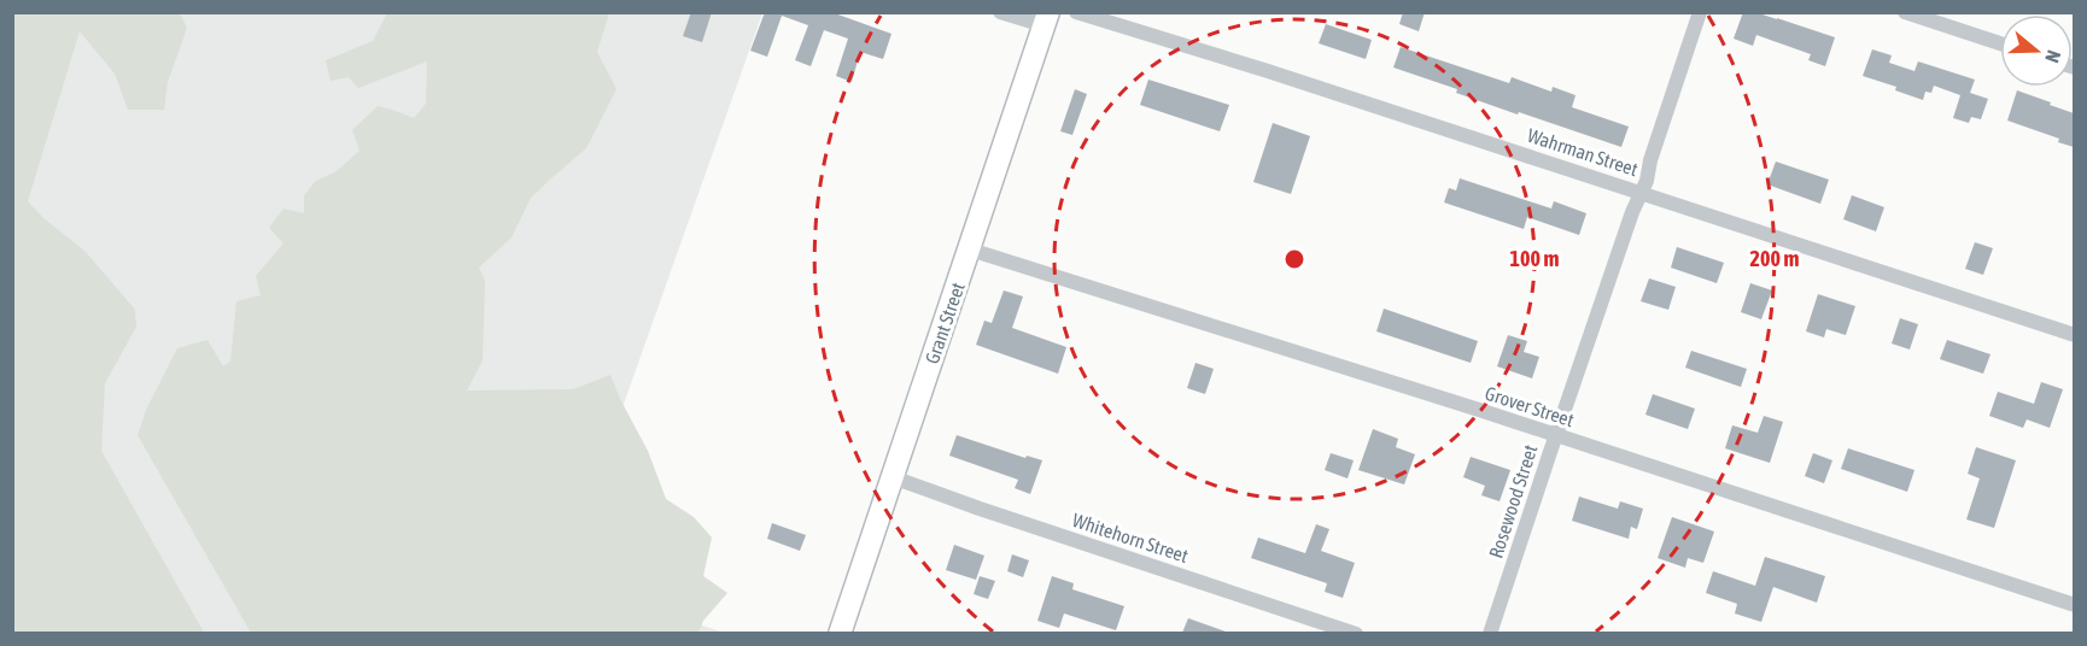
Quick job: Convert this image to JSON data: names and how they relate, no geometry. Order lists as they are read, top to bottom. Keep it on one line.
{"streets":{"street":["Wahrman Street","Grant Street","Grover Street","Rosewood Street","Whitehorn Street"]},"crossings":[["Wahrman Street","Rosewood Street"],["Grant Street","Grover Street"],["Grant Street","Whitehorn Street"],["Grover Street","Rosewood Street"]],"north":"right","rings":["100 m","200 m"]}
